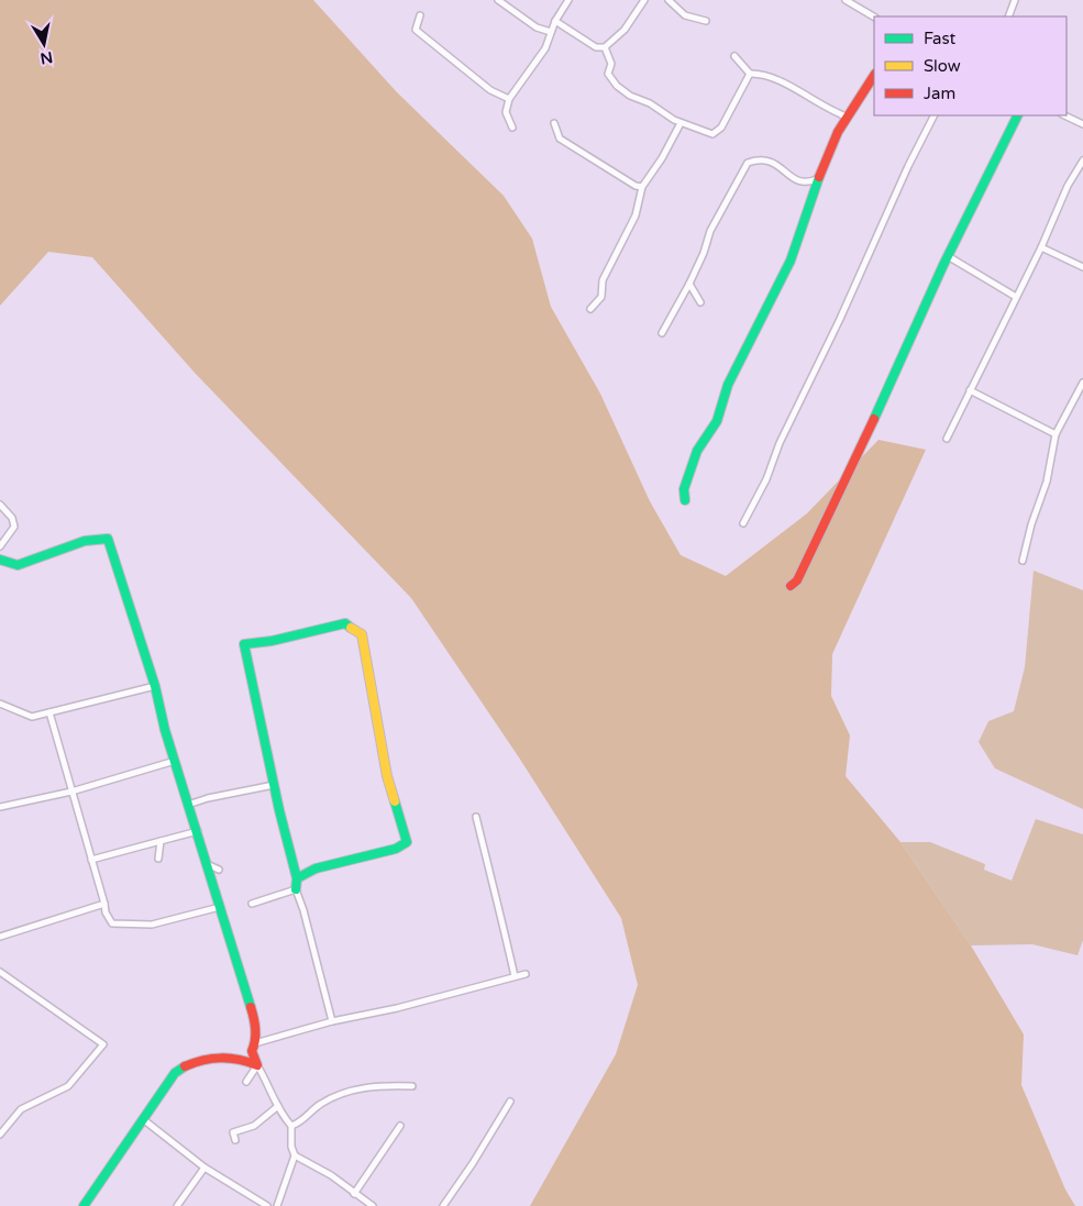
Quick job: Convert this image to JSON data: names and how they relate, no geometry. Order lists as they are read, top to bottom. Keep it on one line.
{"legend":["Fast","Slow","Jam"],"north":"bottom"}
